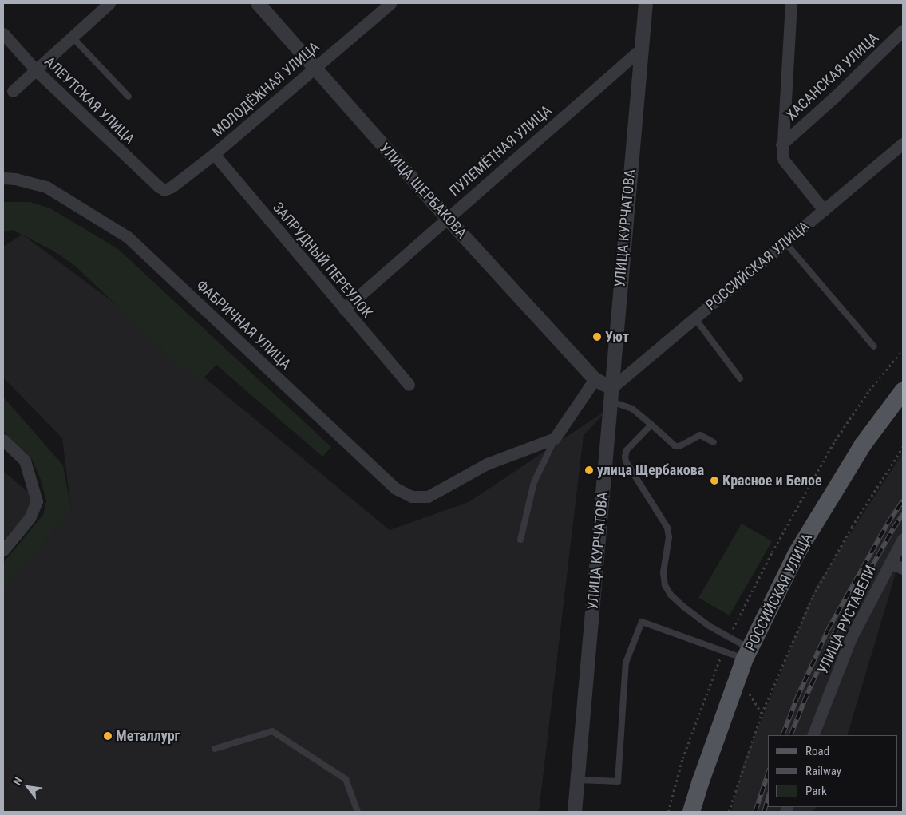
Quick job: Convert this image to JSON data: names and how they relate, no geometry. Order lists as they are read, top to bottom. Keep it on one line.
{"streets":{"main road":["РОССИЙСКАЯ УЛИЦА"],"street":["ХАСАНСКАЯ УЛИЦА","МОЛОДЁЖНАЯ УЛИЦА","АЛЕУТСКАЯ УЛИЦА","ПУЛЕМЁТНАЯ УЛИЦА","УЛИЦА ЩЕРБАКОВА","УЛИЦА КУРЧАТОВА","ЗАПРУДНЫЙ ПЕРЕУЛОК","ФАБРИЧНАЯ УЛИЦА","УЛИЦА РУСТАВЕЛИ"]},"crossings":[["МОЛОДЁЖНАЯ УЛИЦА","АЛЕУТСКАЯ УЛИЦА"],["МОЛОДЁЖНАЯ УЛИЦА","УЛИЦА ЩЕРБАКОВА"],["МОЛОДЁЖНАЯ УЛИЦА","ЗАПРУДНЫЙ ПЕРЕУЛОК"],["ПУЛЕМЁТНАЯ УЛИЦА","УЛИЦА ЩЕРБАКОВА"],["ПУЛЕМЁТНАЯ УЛИЦА","УЛИЦА КУРЧАТОВА"],["ПУЛЕМЁТНАЯ УЛИЦА","ЗАПРУДНЫЙ ПЕРЕУЛОК"],["УЛИЦА ЩЕРБАКОВА","УЛИЦА КУРЧАТОВА"],["УЛИЦА ЩЕРБАКОВА","РОССИЙСКАЯ УЛИЦА"],["УЛИЦА КУРЧАТОВА","РОССИЙСКАЯ УЛИЦА"]],"places":["Уют","улица Щербакова","Красное и Белое","Металлург"],"legend":["Road","Railway","Park"],"north":"top left"}
